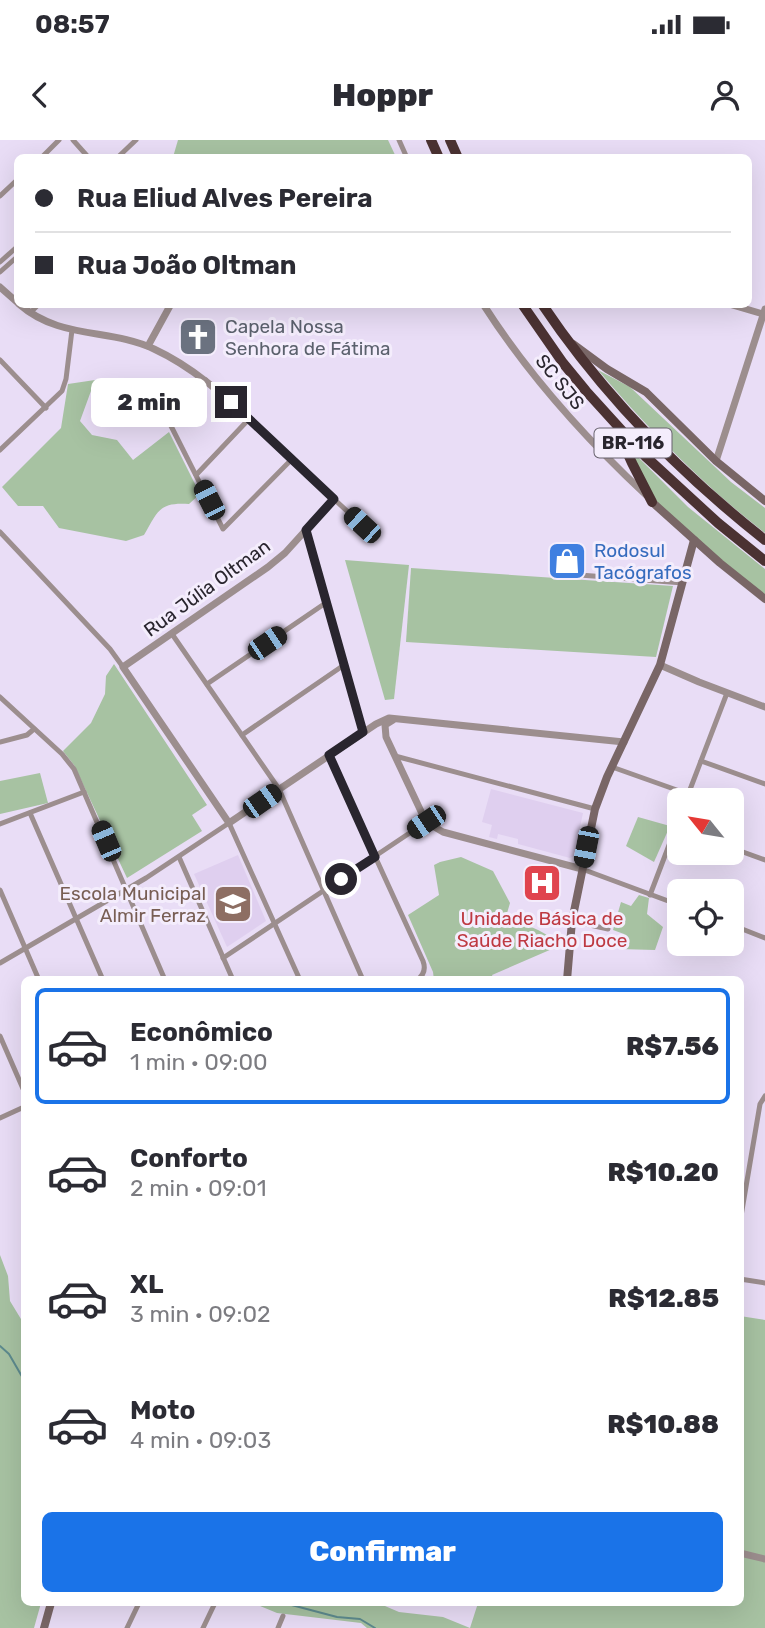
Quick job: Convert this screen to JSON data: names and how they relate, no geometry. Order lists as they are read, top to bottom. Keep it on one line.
{"streets":{"highway":["BR-116"],"street":["SC SJS","Rua Júlia Oltman"]},"places":{"church":["Capela Nossa Senhora de Fátima"],"shop":["Rodosul Tacógrafos"],"hospital":["Unidade Básica de Saúde Riacho Doce"],"school or university":["Escola Municipal Almir Ferraz"]},"north":"top left","page":{"status":"08:57","header":"Hoppr","banner":["Rua Eliud Alves Pereira","Rua João Oltman"],"bubble":"2 min","list":[{"name":"Econômico","note":"1 min · 09:00","value":"R$7.56"},{"name":"Conforto","note":"2 min · 09:01","value":"R$10.20"},{"name":"XL","note":"3 min · 09:02","value":"R$12.85"},{"name":"Moto","note":"4 min · 09:03","value":"R$10.88"}],"buttons":"Confirmar"}}
